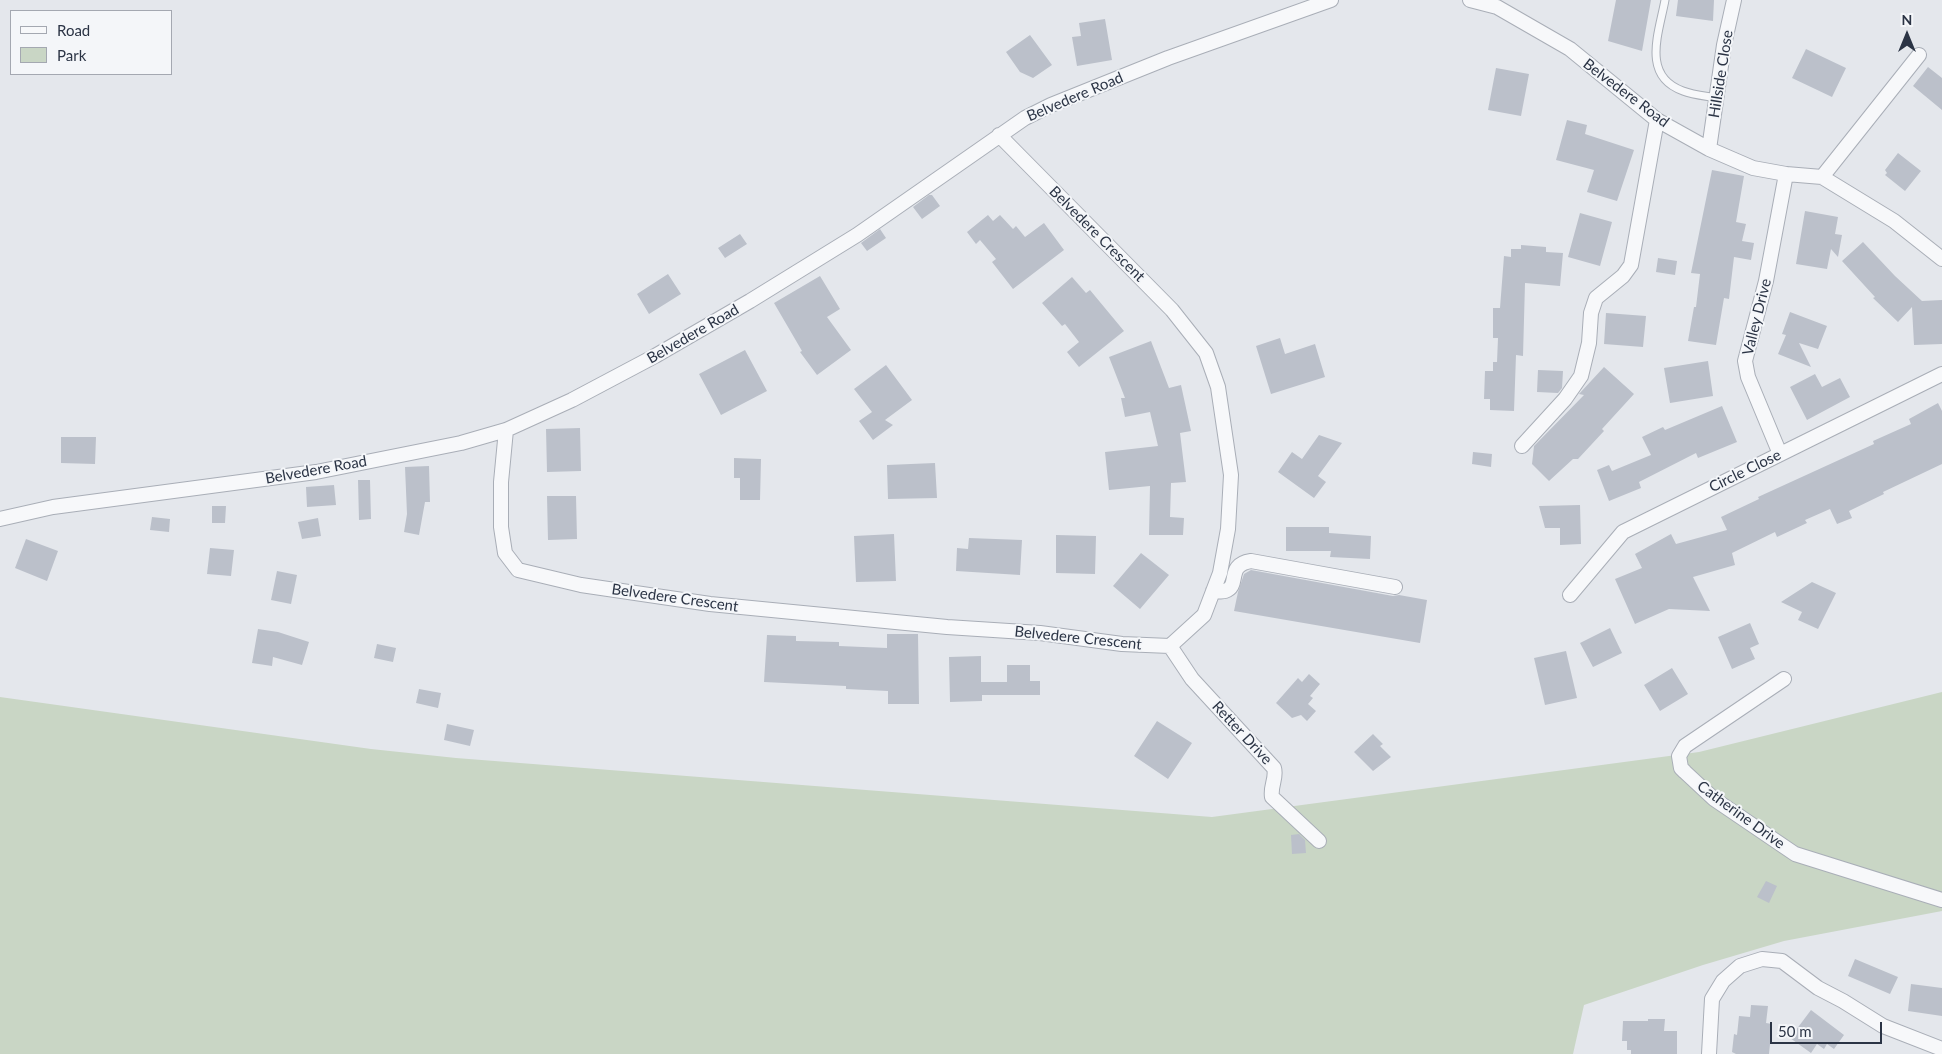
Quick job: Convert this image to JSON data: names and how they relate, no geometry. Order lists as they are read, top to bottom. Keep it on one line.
{"streets":{"street":["Hillside Close","Belvedere Road","Belvedere Crescent","Valley Drive","Circle Close","Retter Drive","Catherine Drive"]},"crossings":[["Hillside Close","Belvedere Road"],["Belvedere Road","Belvedere Crescent"],["Belvedere Road","Valley Drive"],["Belvedere Crescent","Retter Drive"],["Valley Drive","Circle Close"]],"legend":["Road","Park"],"scale_bar":"50 m","north":"top"}
